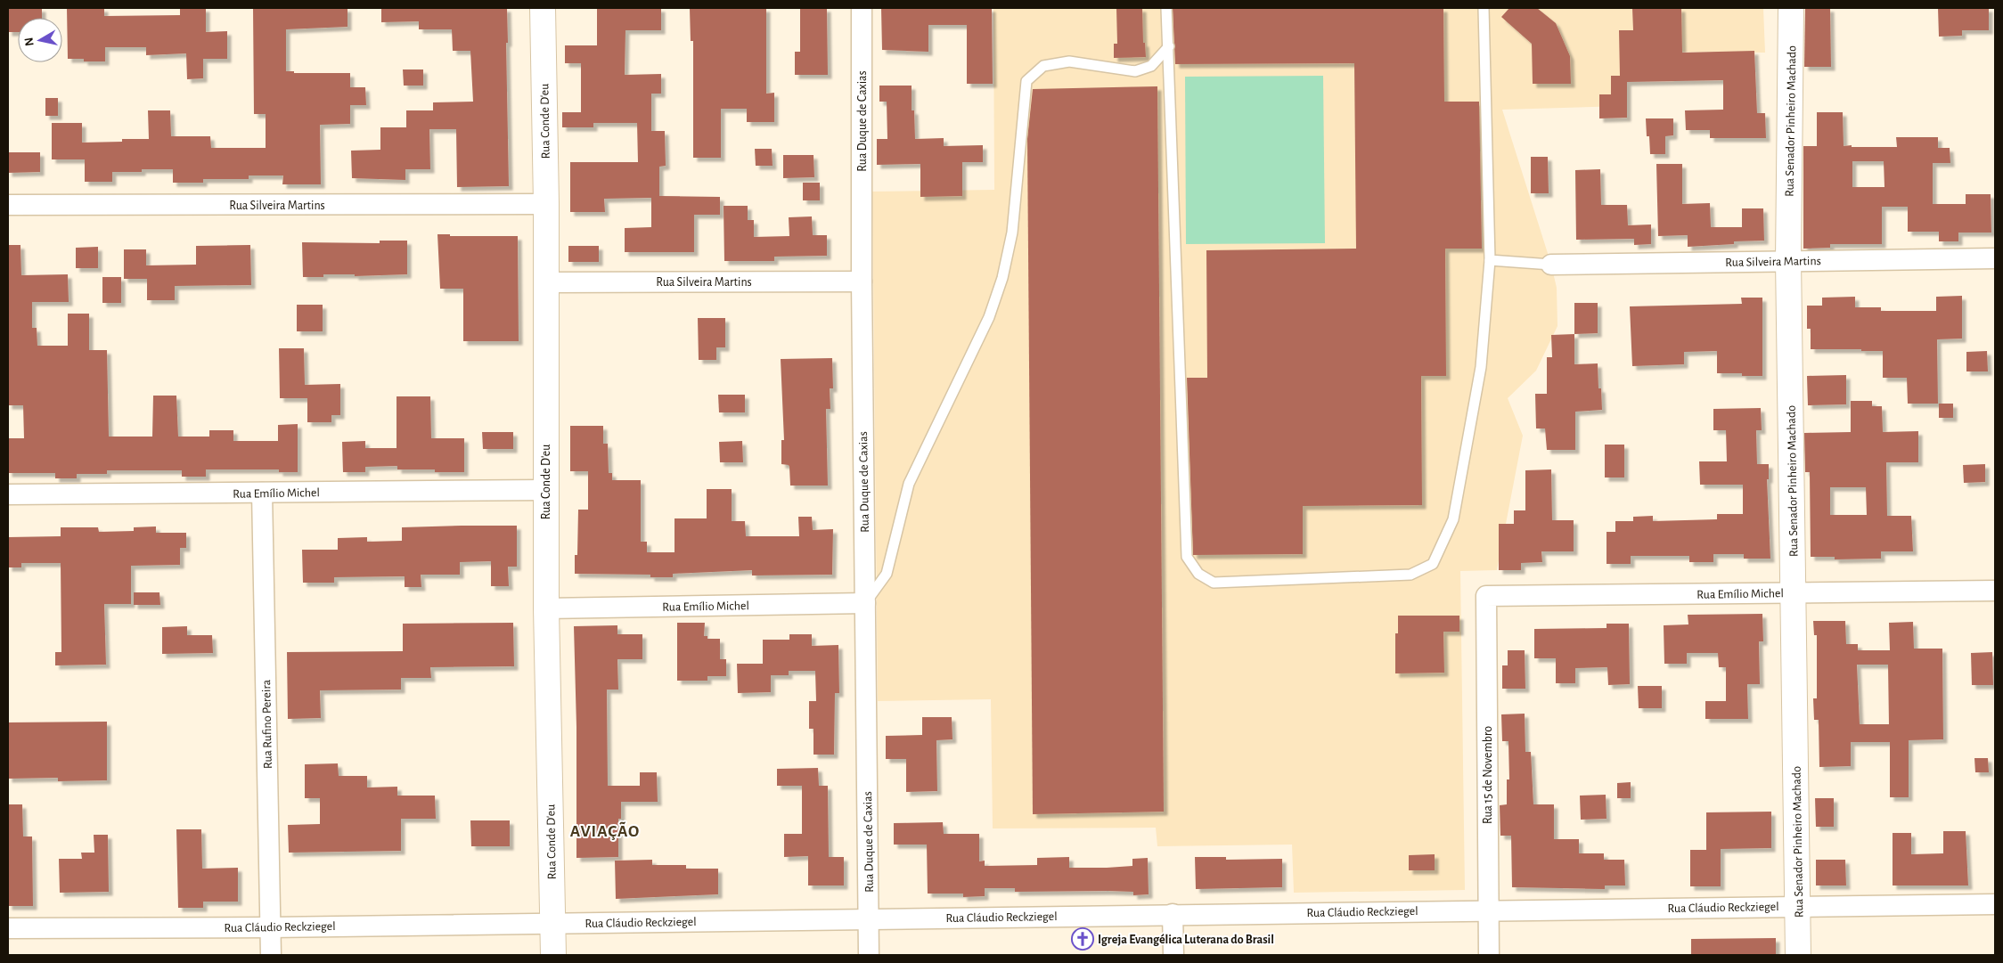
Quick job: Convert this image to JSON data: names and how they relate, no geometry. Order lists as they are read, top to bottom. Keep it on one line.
{"streets":{"street":["Rua Conde D'eu","Rua Duque de Caxias","Rua Senador Pinheiro Machado","Rua Silveira Martins","Rua Emílio Michel","Rua Rufino Pereira","Rua 15 de Novembro","Rua Cláudio Reckziegel"]},"crossings":[["Rua Conde D'eu","Rua Silveira Martins"],["Rua Conde D'eu","Rua Emílio Michel"],["Rua Conde D'eu","Rua Cláudio Reckziegel"],["Rua Duque de Caxias","Rua Silveira Martins"],["Rua Duque de Caxias","Rua Emílio Michel"],["Rua Duque de Caxias","Rua Cláudio Reckziegel"],["Rua Senador Pinheiro Machado","Rua Silveira Martins"],["Rua Senador Pinheiro Machado","Rua Emílio Michel"],["Rua Senador Pinheiro Machado","Rua Cláudio Reckziegel"],["Rua Emílio Michel","Rua Rufino Pereira"],["Rua Emílio Michel","Rua 15 de Novembro"],["Rua Rufino Pereira","Rua Cláudio Reckziegel"],["Rua 15 de Novembro","Rua Cláudio Reckziegel"]],"districts":["AVIAÇÃO"],"places":{"church":["Igreja Evangélica Luterana do Brasil"]},"north":"left"}
